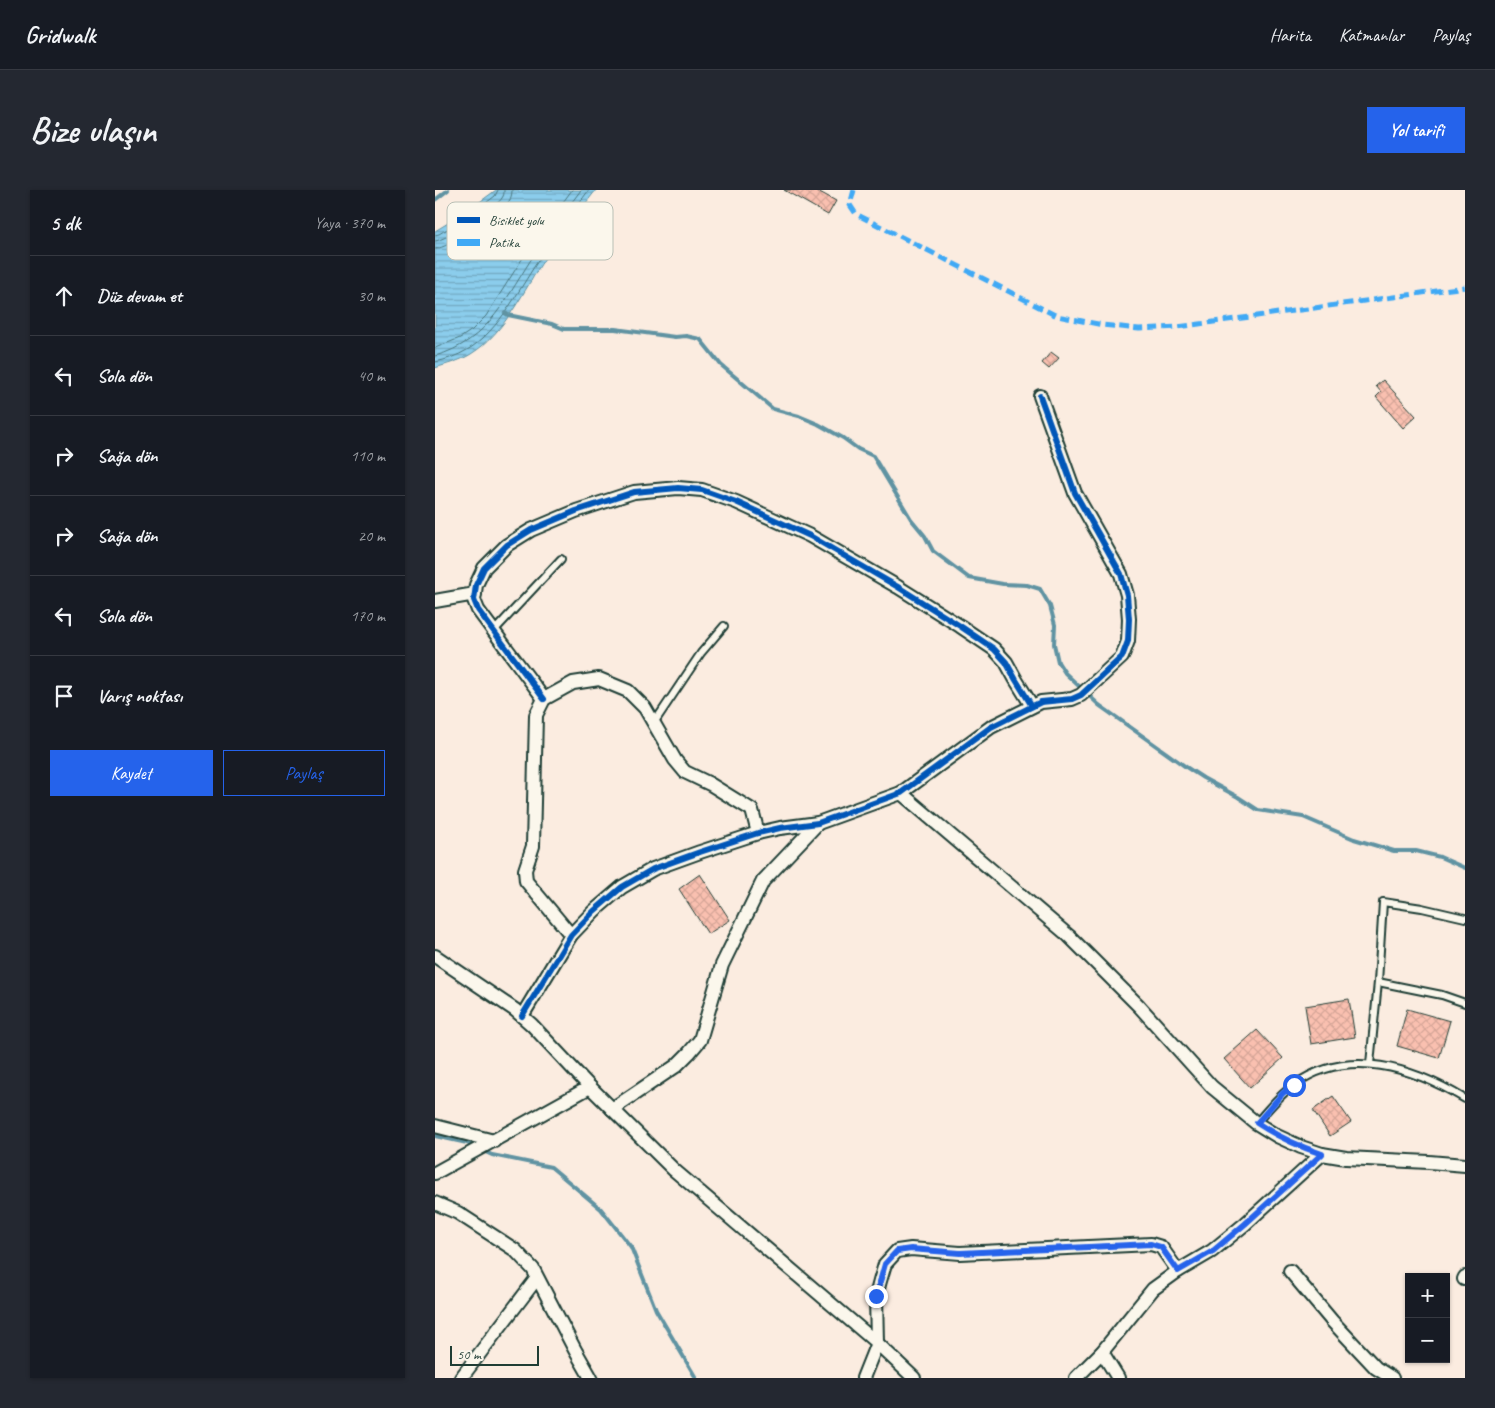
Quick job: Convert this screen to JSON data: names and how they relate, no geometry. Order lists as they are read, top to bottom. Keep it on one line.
{"legend":["Bisiklet yolu","Patika"],"scale_bar":"50 m","page":{"header":"Gridwalk","nav":["Harita","Katmanlar","Paylaş"],"buttons":["Yol tarifi",["Kaydet","Paylaş"]],"title":"Bize ulaşın","heading":["5 dk","Yaya · 370 m"],"list":[["Düz devam et","30 m"],["Sola dön","40 m"],["Sağa dön","110 m"],["Sağa dön","20 m"],["Sola dön","170 m"],"Varış noktası"],"map_buttons":["+","−"],"scale":"50 m"}}
